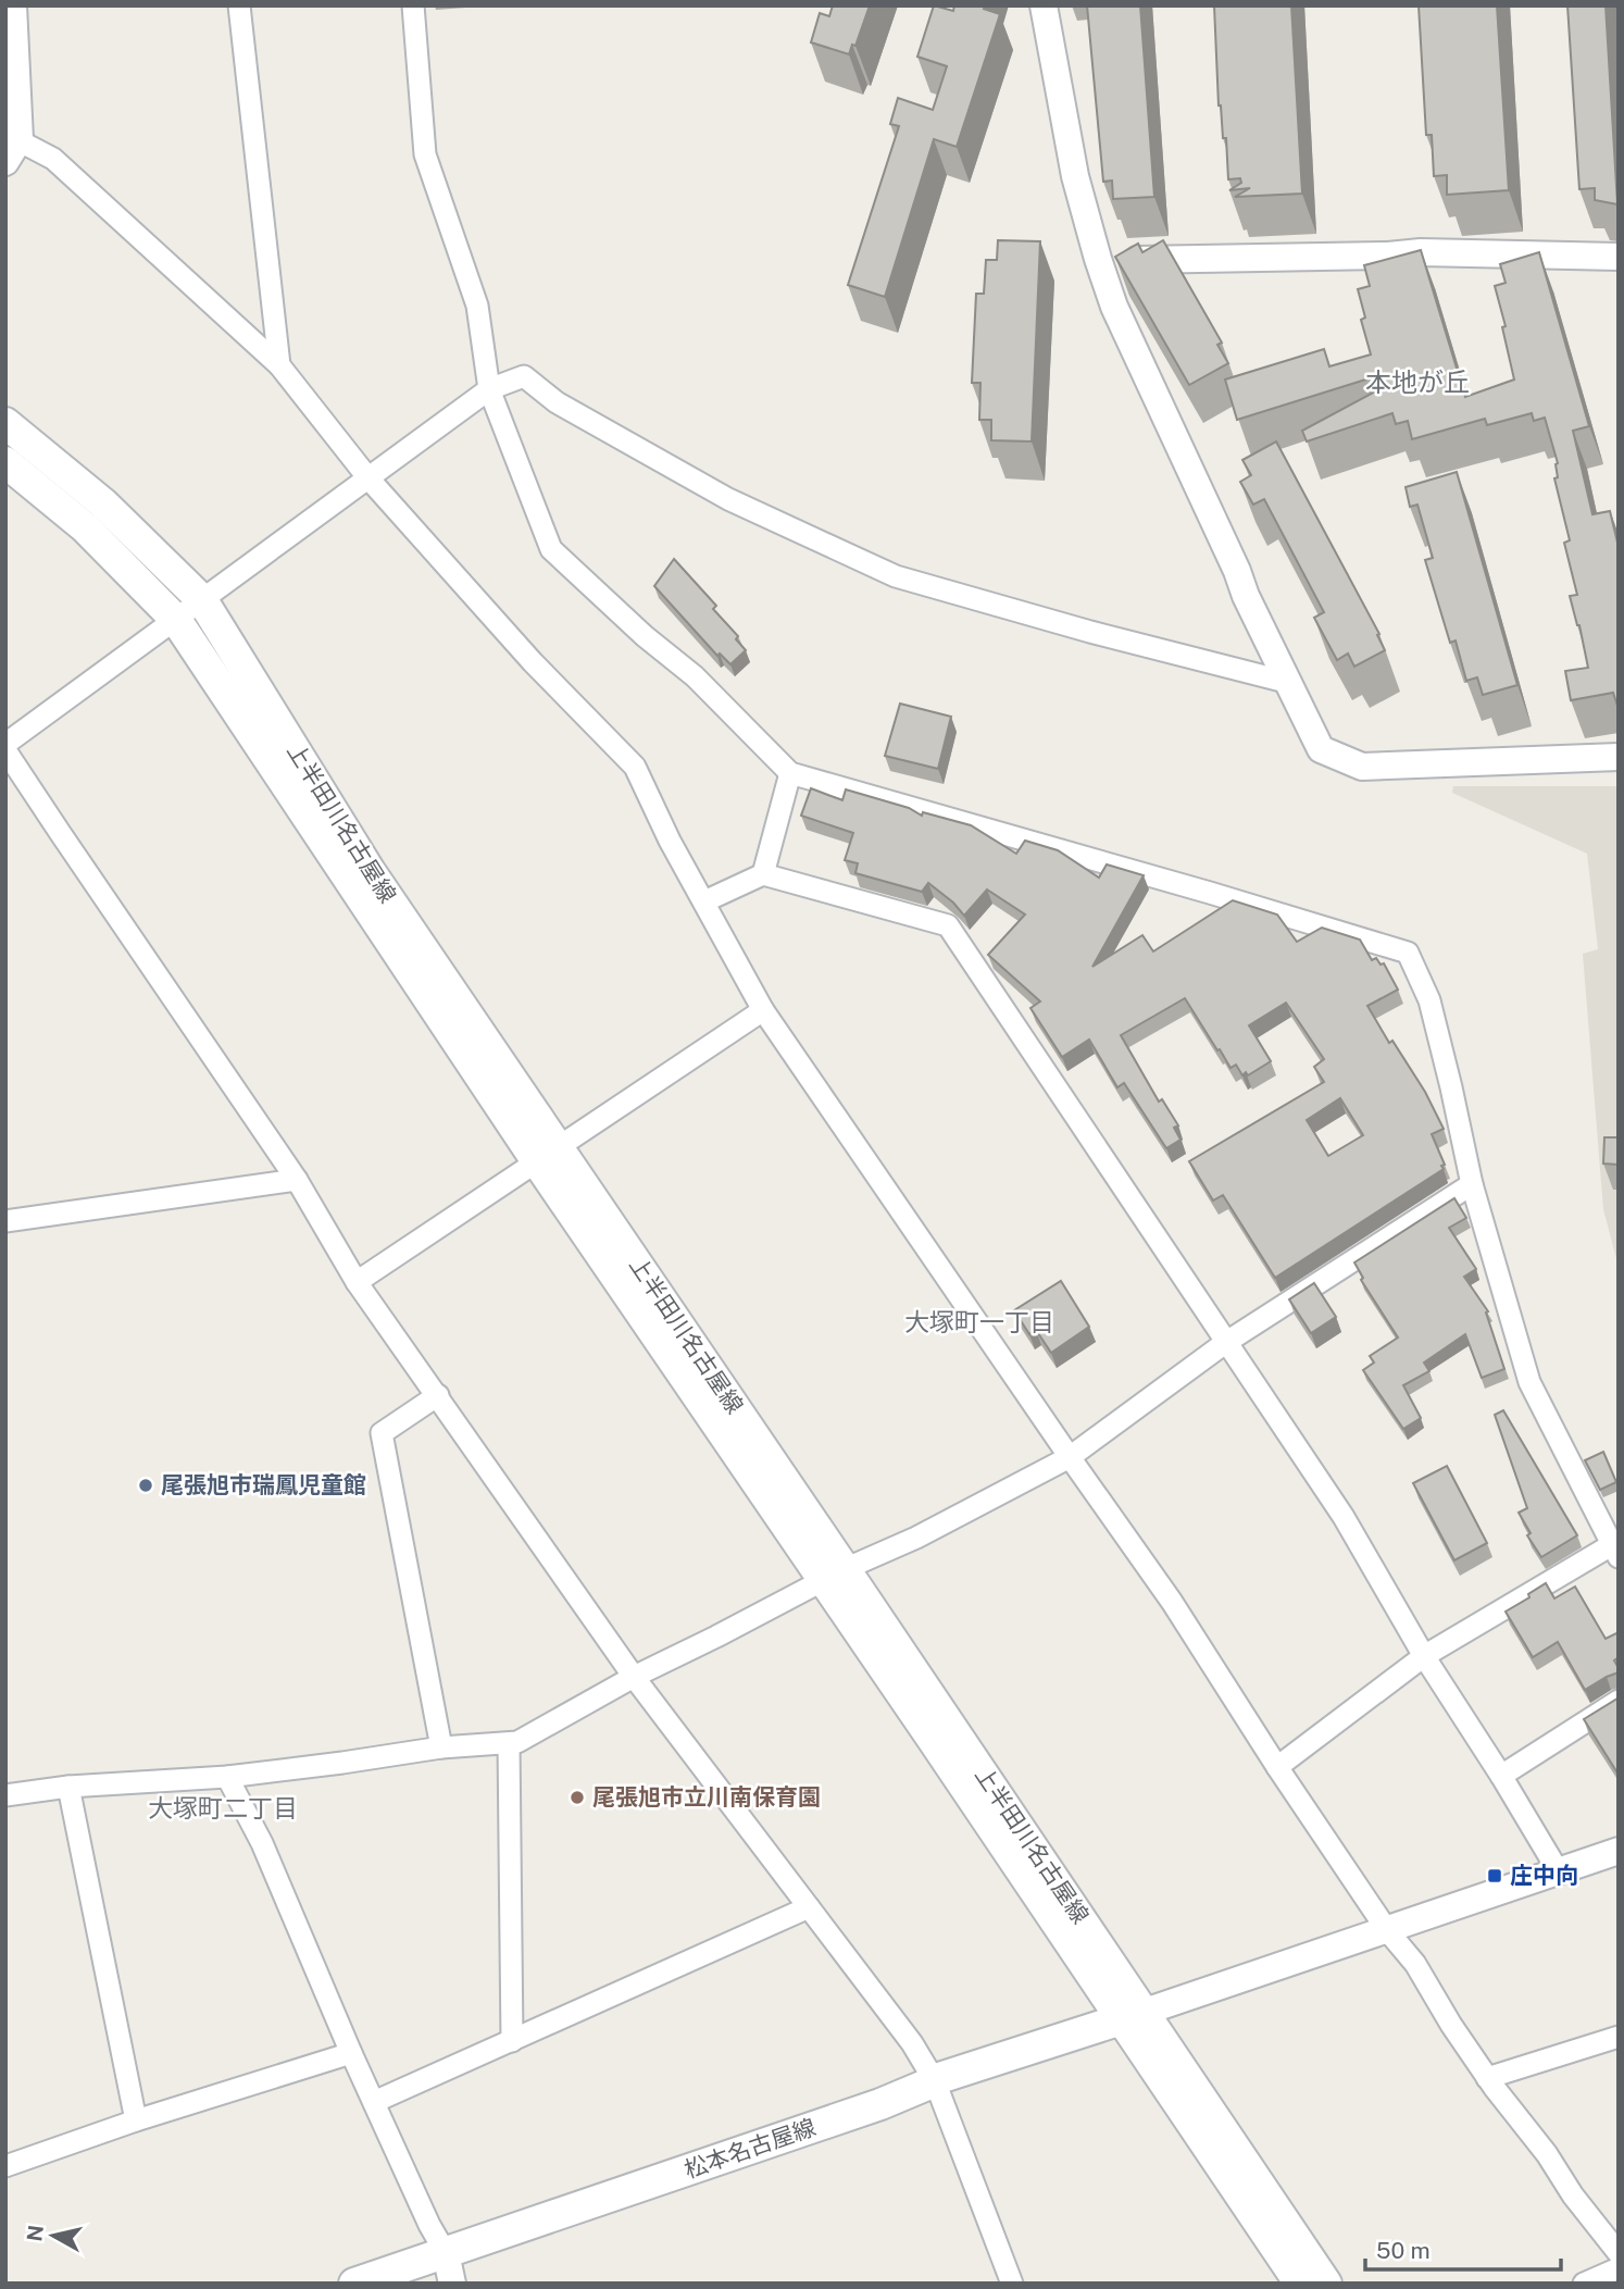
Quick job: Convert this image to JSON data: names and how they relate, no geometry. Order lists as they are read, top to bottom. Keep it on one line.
{"streets":{"main road":["上半田川名古屋線","松本名古屋線"]},"crossings":[["上半田川名古屋線","松本名古屋線"]],"districts":["本地が丘","大塚町一丁目","大塚町二丁目"],"places":{"other":["尾張旭市瑞鳳児童館","尾張旭市立川南保育園"],"transit":["庄中向"]},"scale_bar":"50 m","north":"left"}
